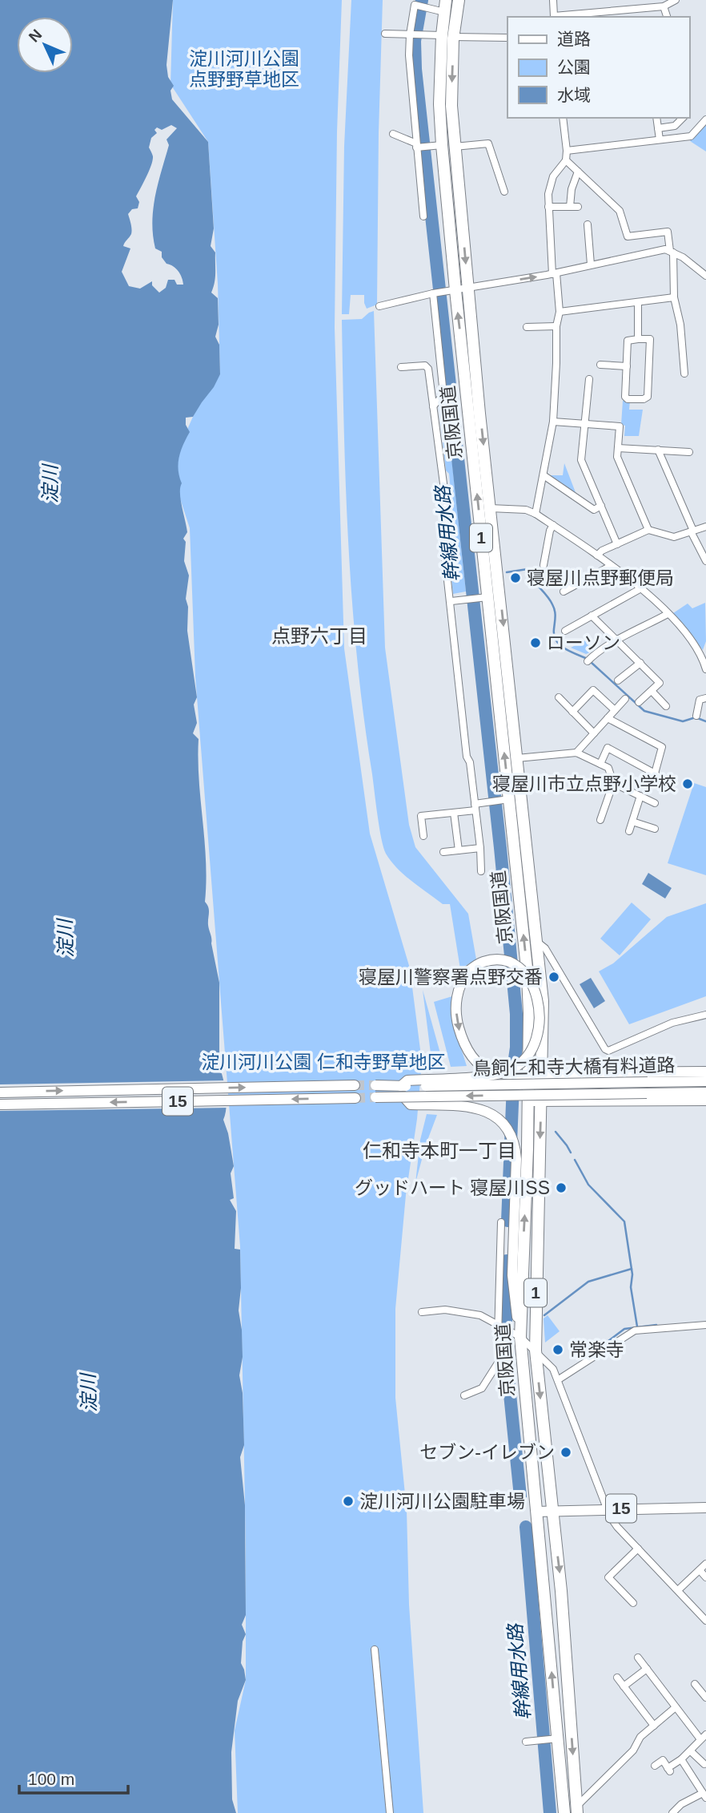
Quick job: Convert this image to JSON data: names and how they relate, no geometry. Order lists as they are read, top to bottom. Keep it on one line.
{"streets":{"highway":["京阪国道","1"],"main road":["鳥飼仁和寺大橋有料道路","15"]},"crossings":[["京阪国道","15"]],"districts":["点野六丁目","仁和寺本町一丁目"],"water":["淀川","幹線用水路"],"parks":["淀川河川公園 点野野草地区","淀川河川公園 仁和寺野草地区"],"places":["寝屋川点野郵便局","ローソン","寝屋川市立点野小学校","寝屋川警察署点野交番","グッドハート 寝屋川SS","常楽寺","セブン-イレブン","淀川河川公園駐車場"],"legend":["道路","公園","水域"],"scale_bar":"100 m","north":"top left"}
